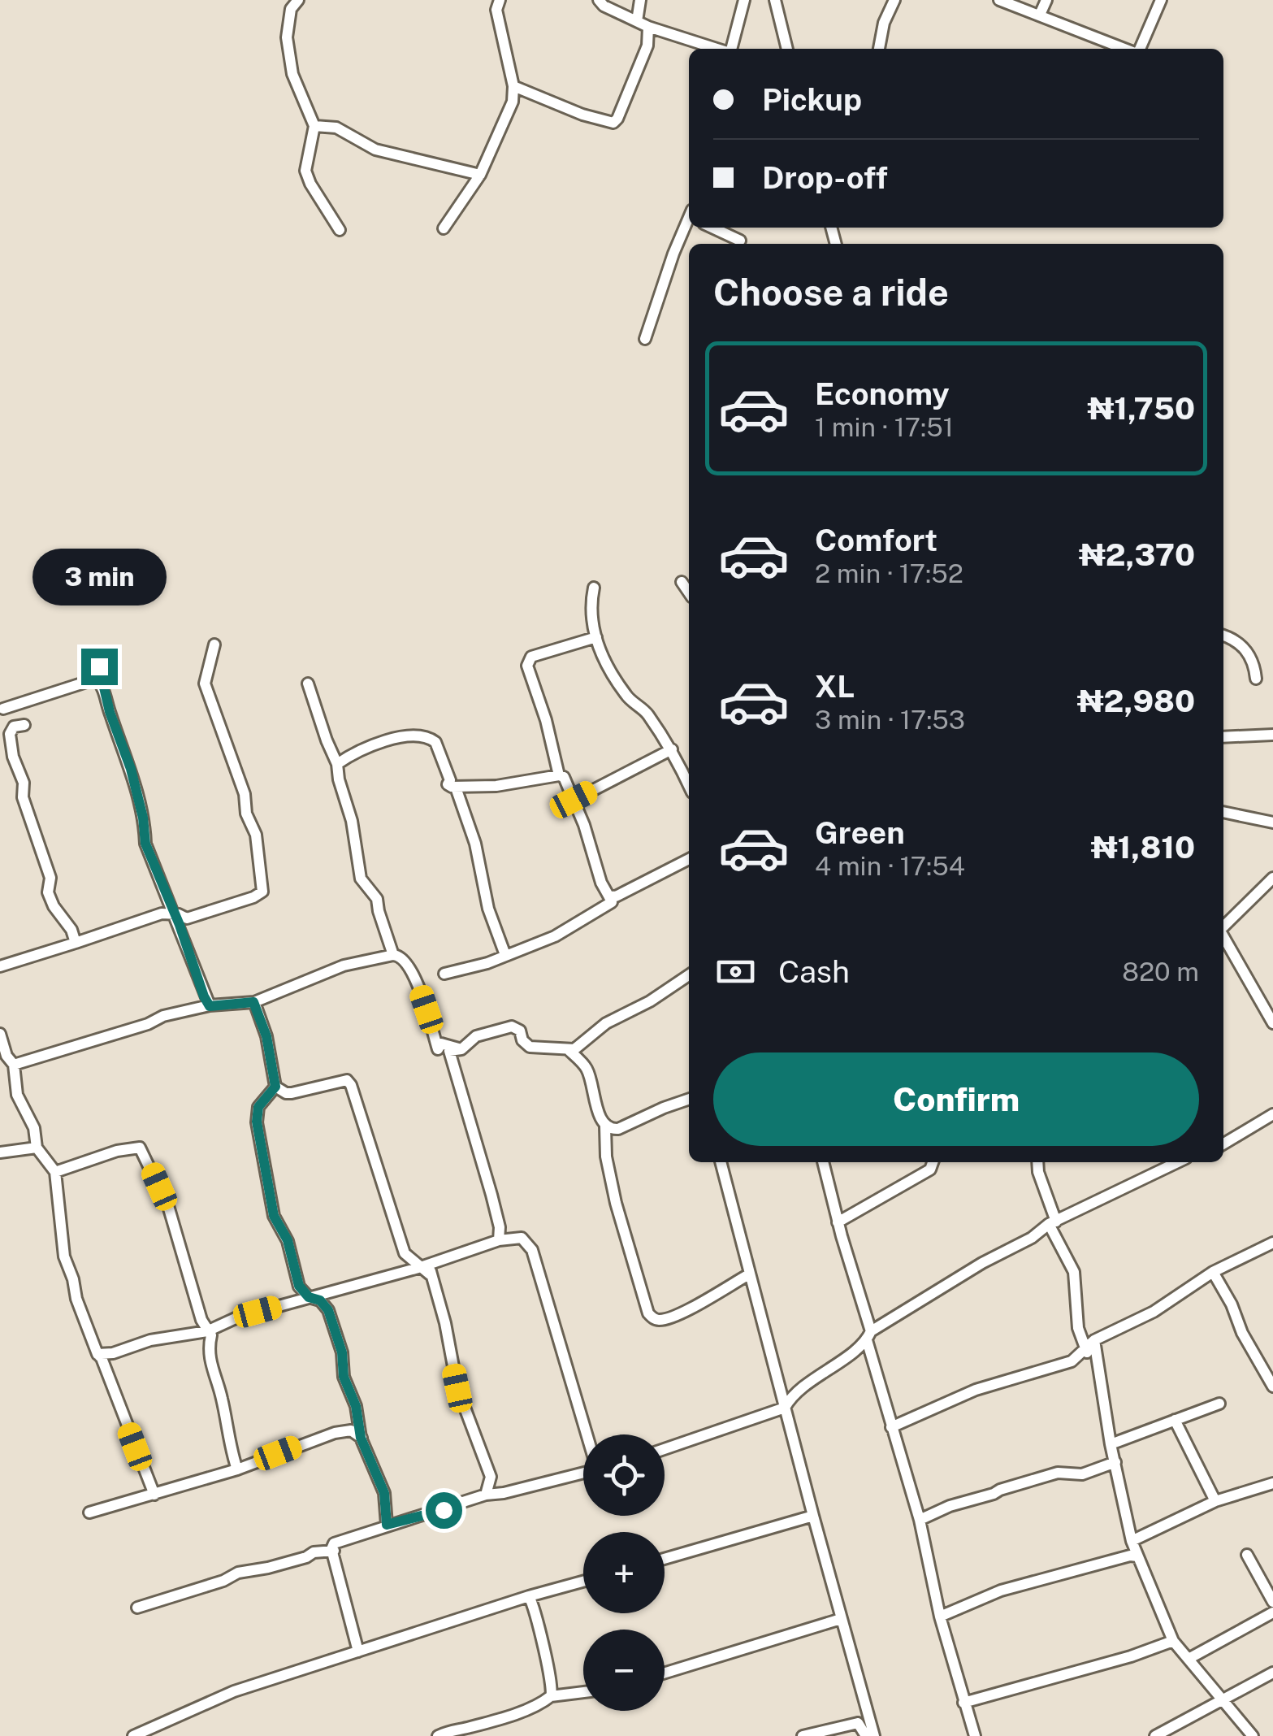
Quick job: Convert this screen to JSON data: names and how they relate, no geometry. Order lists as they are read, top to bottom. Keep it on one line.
{"page":{"banner":["Pickup","Drop-off"],"heading":"Choose a ride","list":[{"name":"Economy","note":"1 min · 17:51","value":"₦1,750"},{"name":"Comfort","note":"2 min · 17:52","value":"₦2,370"},{"name":"XL","note":"3 min · 17:53","value":"₦2,980"},{"name":"Green","note":"4 min · 17:54","value":"₦1,810"}],"bubble":"3 min","pay":["Cash","820 m"],"buttons":"Confirm","map_buttons":["+","−"]}}
